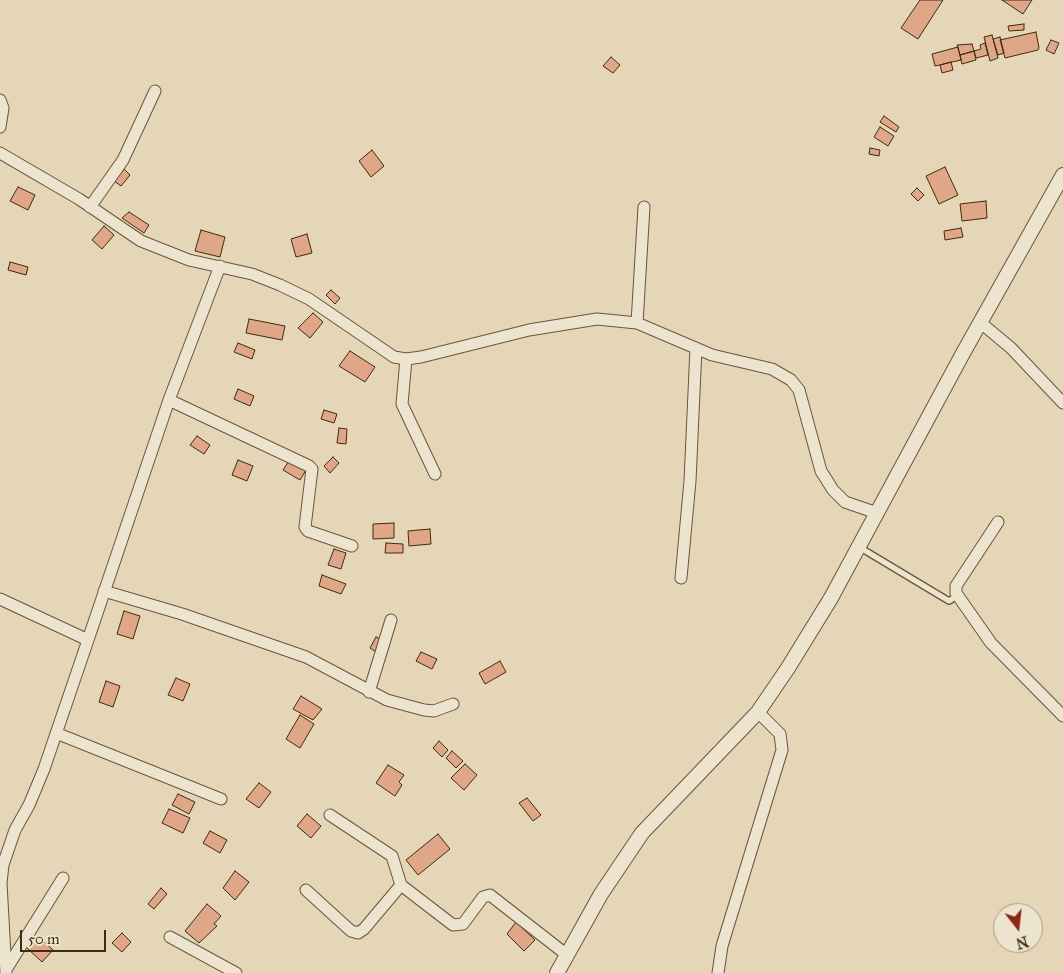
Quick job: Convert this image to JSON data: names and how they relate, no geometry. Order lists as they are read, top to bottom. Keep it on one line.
{"scale_bar":"50 m","north":"bottom"}
